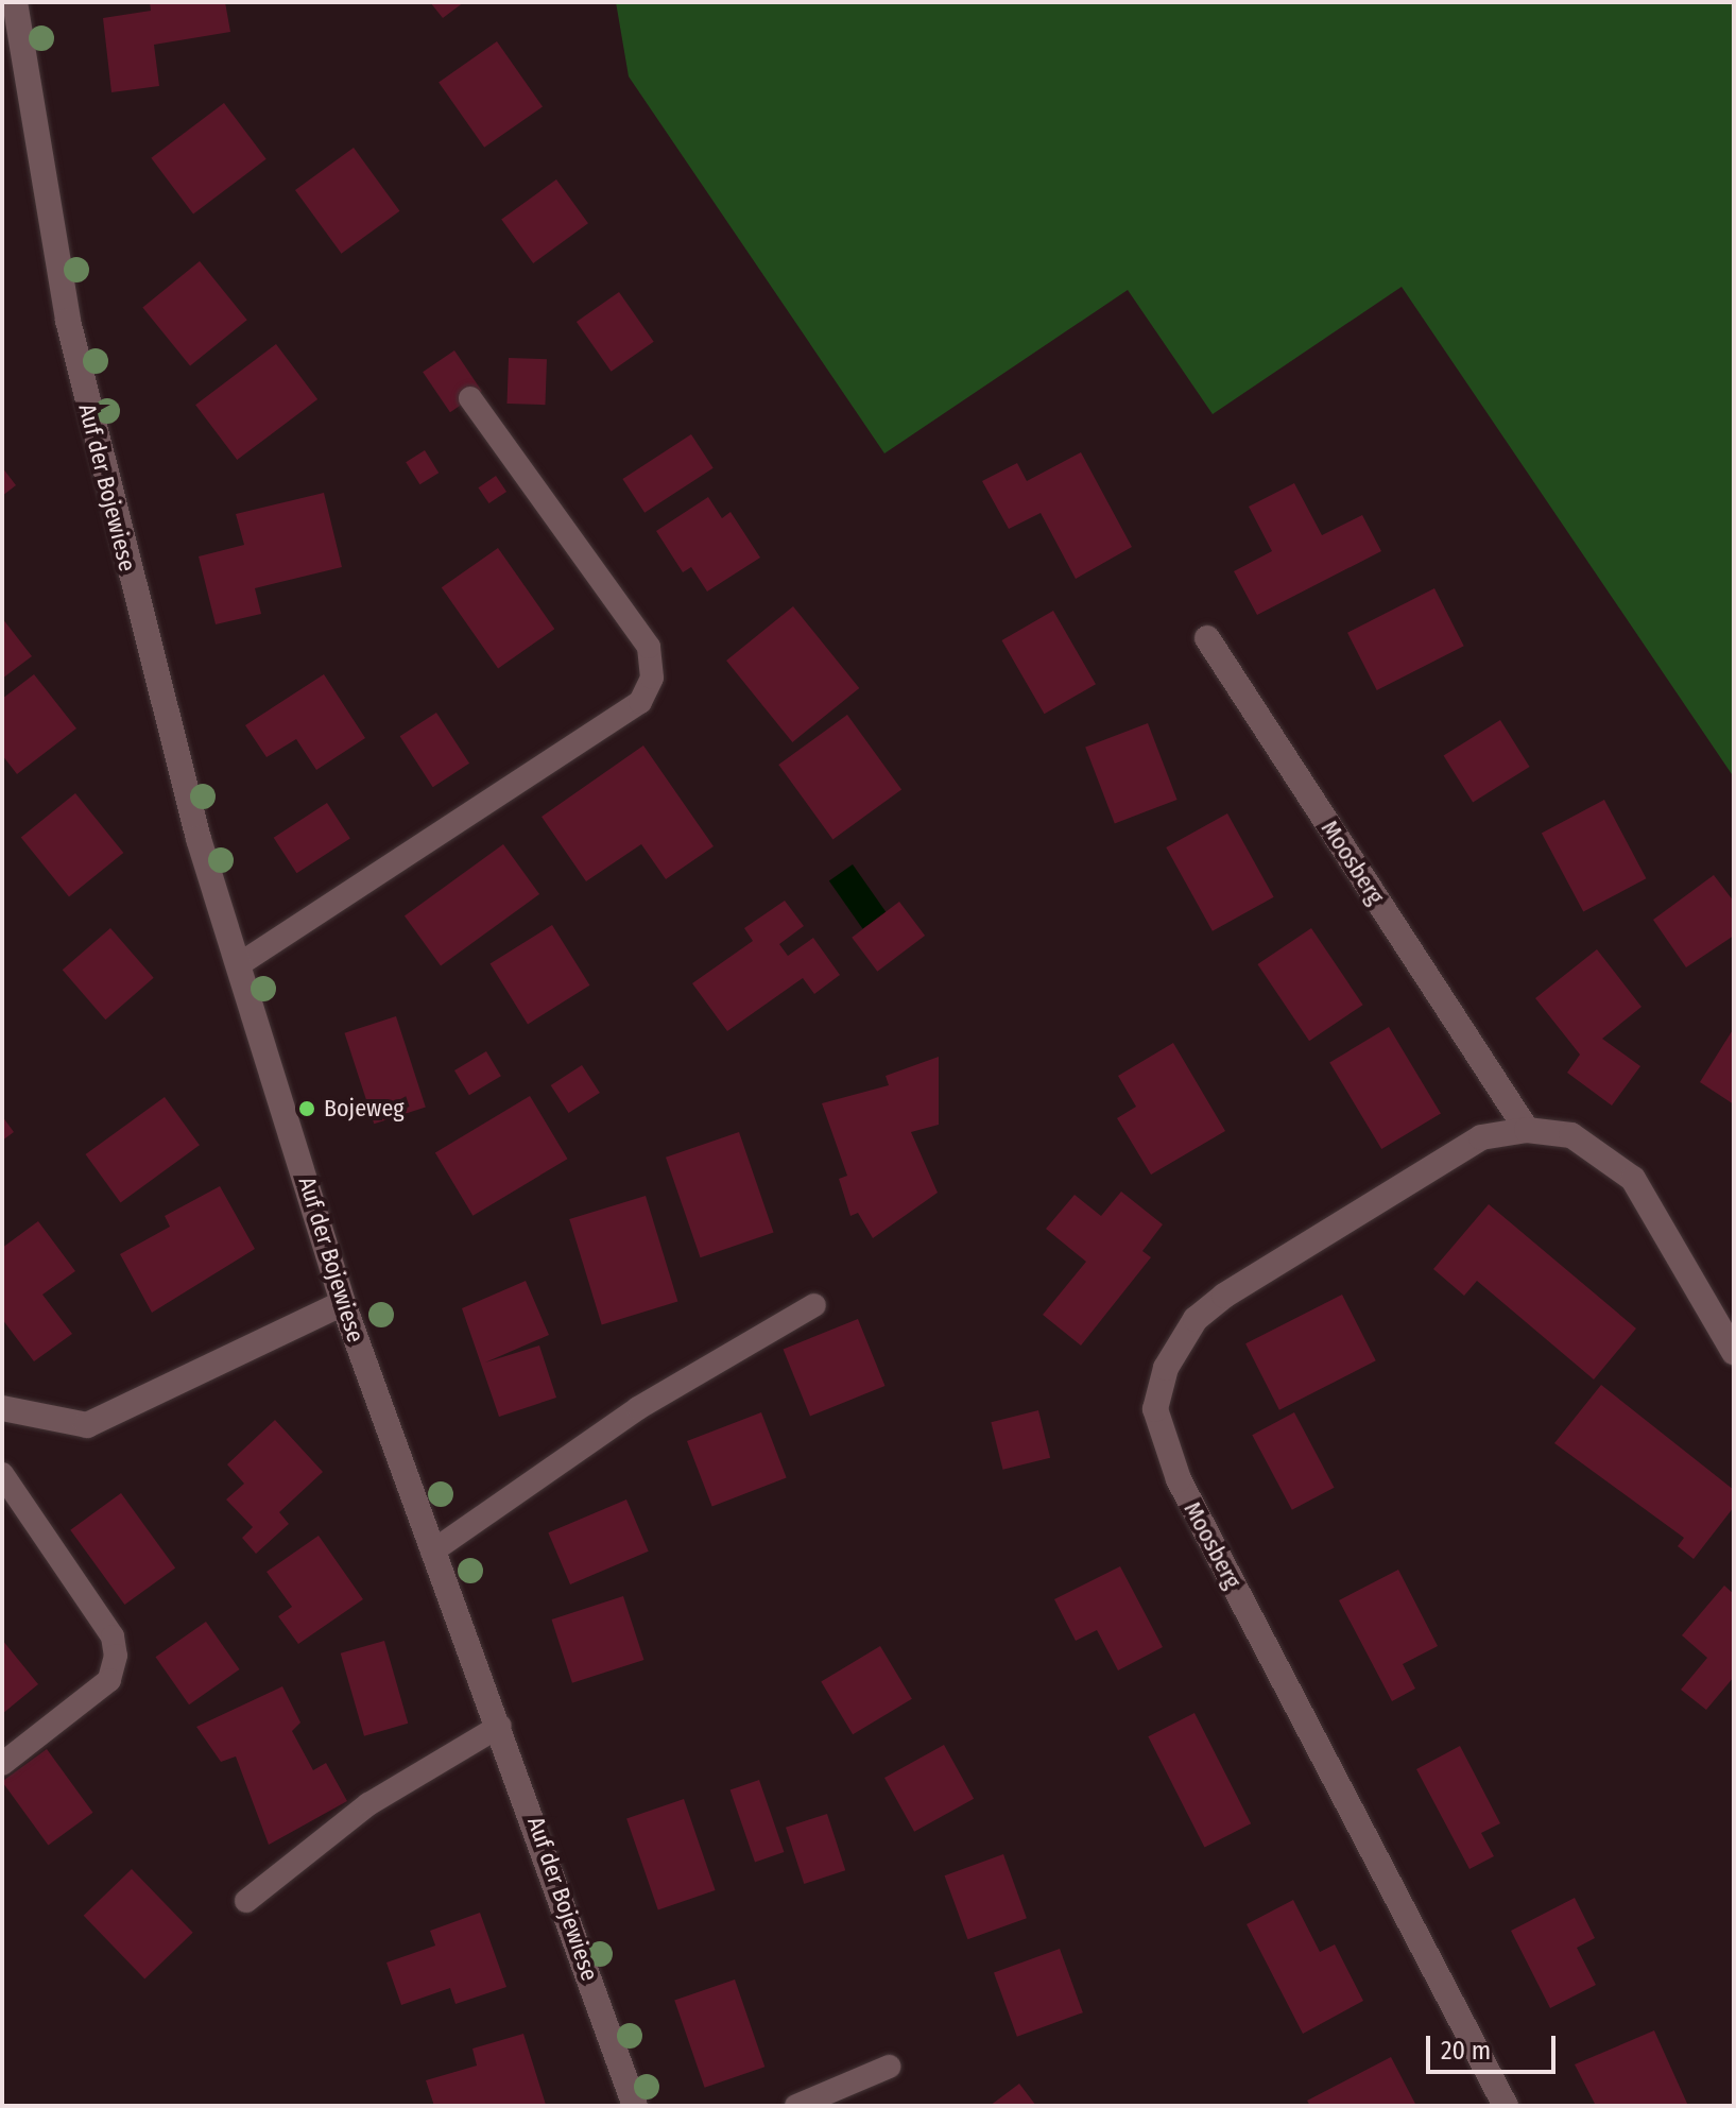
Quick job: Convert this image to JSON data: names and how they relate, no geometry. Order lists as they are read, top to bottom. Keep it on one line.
{"streets":{"street":["Auf der Bojewiese","Moosberg"]},"places":["Bojeweg"],"scale_bar":"20 m"}
